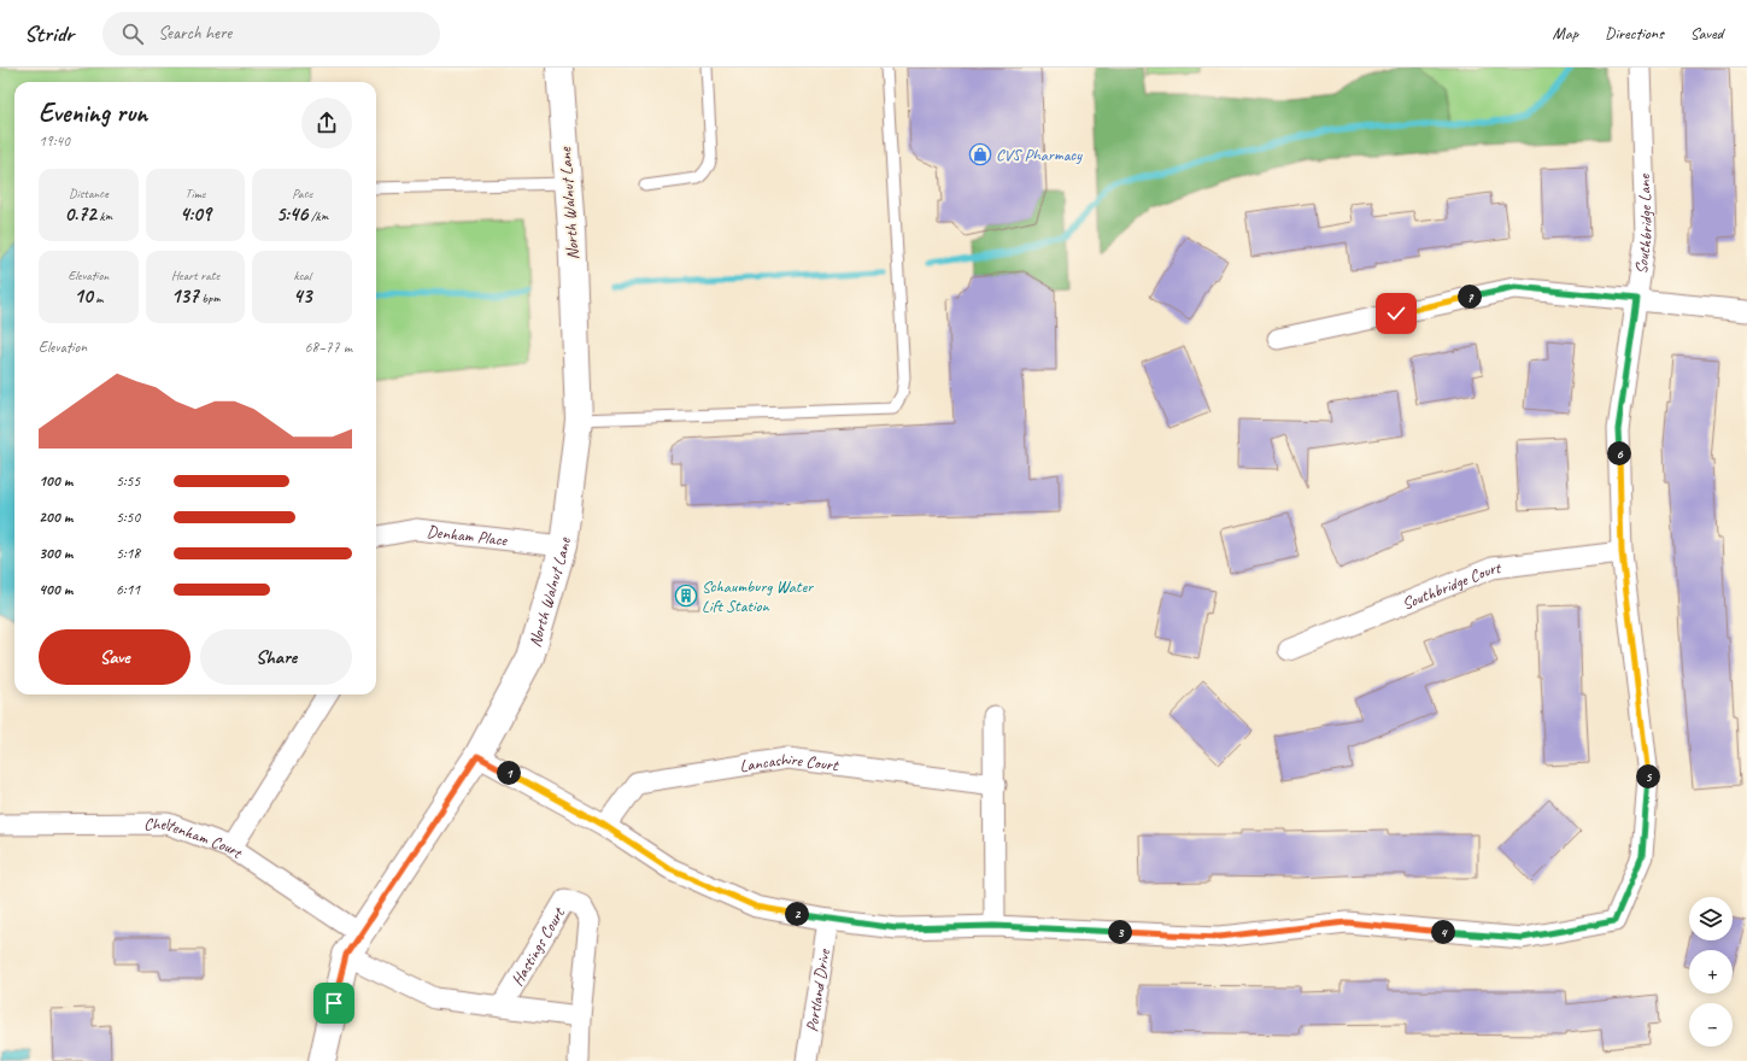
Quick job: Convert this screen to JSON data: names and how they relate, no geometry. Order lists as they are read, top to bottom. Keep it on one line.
{"streets":{"street":["North Walnut Lane","Southbridge Lane","Denham Place","Southbridge Court","Lancashire Court","Cheltenham Court","Hastings Court","Portland Drive"]},"crossings":[["North Walnut Lane","Denham Place"],["North Walnut Lane","Cheltenham Court"],["North Walnut Lane","Hastings Court"],["Southbridge Lane","Southbridge Court"],["Cheltenham Court","Hastings Court"]],"places":{"shop":["CVS Pharmacy"],"building":["Schaumburg Water Lift Station"]},"page":{"header":"Stridr","search":"Search here","nav":["Map","Directions","Saved"],"heading":["Evening run","19:40"],"stats":[["Distance","0.72 km"],["Time","4:09"],["Pace","5:46 /km"],["Elevation","10 m"],["Heart rate","137 bpm"],["kcal","43"]],"pins":["7","6","1","5","2","3","4"],"chart":["Elevation","68–77 m"],"list":[{"name":"100 m","note":"5:55"},{"name":"200 m","note":"5:50"},{"name":"300 m","note":"5:18"},{"name":"400 m","note":"6:11"}],"buttons":["Save","Share"],"map_buttons":["+","−"]}}
